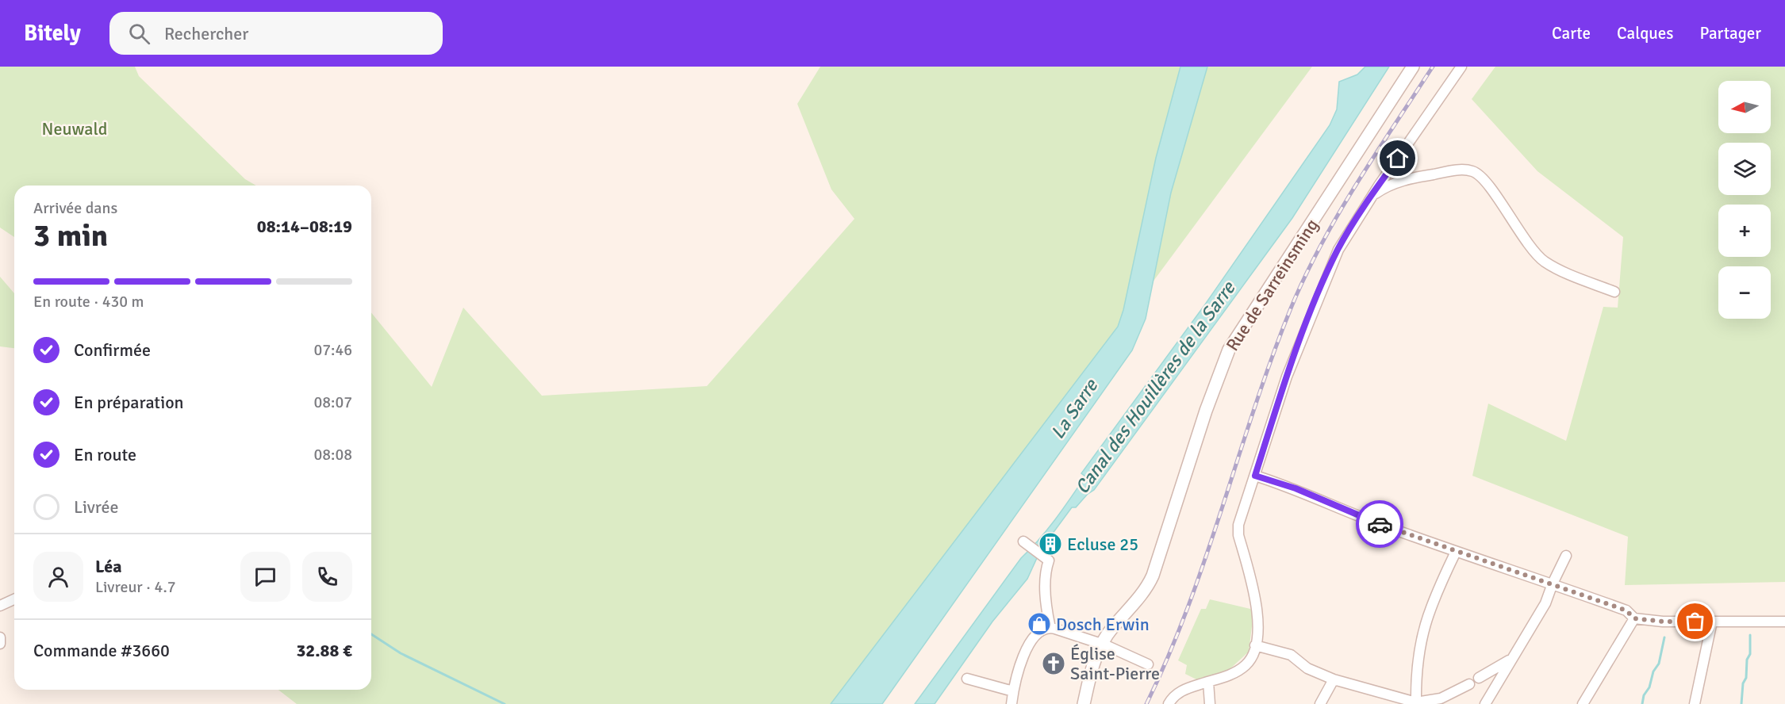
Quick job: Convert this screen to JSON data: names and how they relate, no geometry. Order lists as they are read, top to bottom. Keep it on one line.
{"streets":{"street":["Rue de Sarreinsming"]},"water":["Canal des Houillères de la Sarre","La Sarre"],"parks":["Neuwald"],"places":{"building":["Ecluse 25"],"shop":["Dosch Erwin"],"church":["Église Saint-Pierre"]},"north":"left","page":{"header":"Bitely","search":"Rechercher","nav":["Carte","Calques","Partager"],"map_buttons":["+","−"],"heading":["3 min","Arrivée dans","08:14–08:19"],"panel":["Léa","Livreur · 4.7","Commande #3660","32.88 €"],"bar":"En route · 430 m","list":[["Confirmée","07:46"],["En préparation","08:07"],["En route","08:08"],"Livrée"]}}
